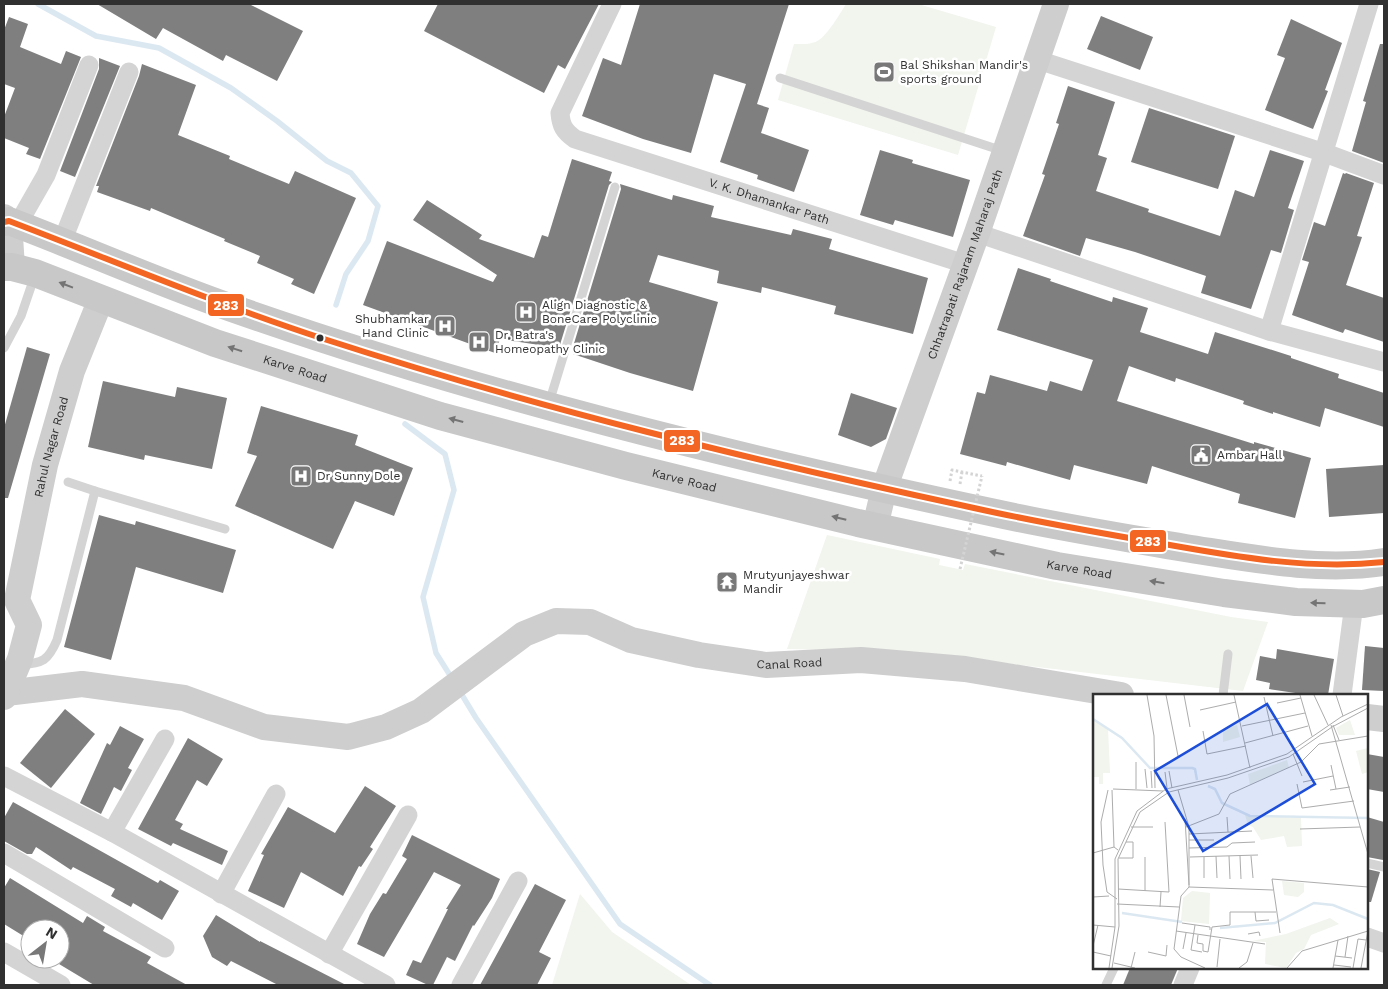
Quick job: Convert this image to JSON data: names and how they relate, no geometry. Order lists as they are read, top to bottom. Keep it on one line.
{"streets":{"main road":["Karve Road"],"street":["V. K. Dhamankar Path","Chhatrapati Rajaram Maharaj Path","Rahul Nagar Road","Canal Road"]},"crossings":[["V. K. Dhamankar Path","Chhatrapati Rajaram Maharaj Path"],["Chhatrapati Rajaram Maharaj Path","Karve Road"],["Karve Road","Rahul Nagar Road"],["Rahul Nagar Road","Canal Road"]],"places":{"sports":["Bal Shikshan Mandir's sports ground"],"hospital":["Align Diagnostic & BoneCare Polyclinic","Shubhamkar Hand Clinic","Dr. Batra's Homeopathy Clinic","Dr Sunny Dole"],"public building":["Ambar Hall"],"temple":["Mrutyunjayeshwar Mandir"]},"lines":["transit line 283"],"north":"top right"}
